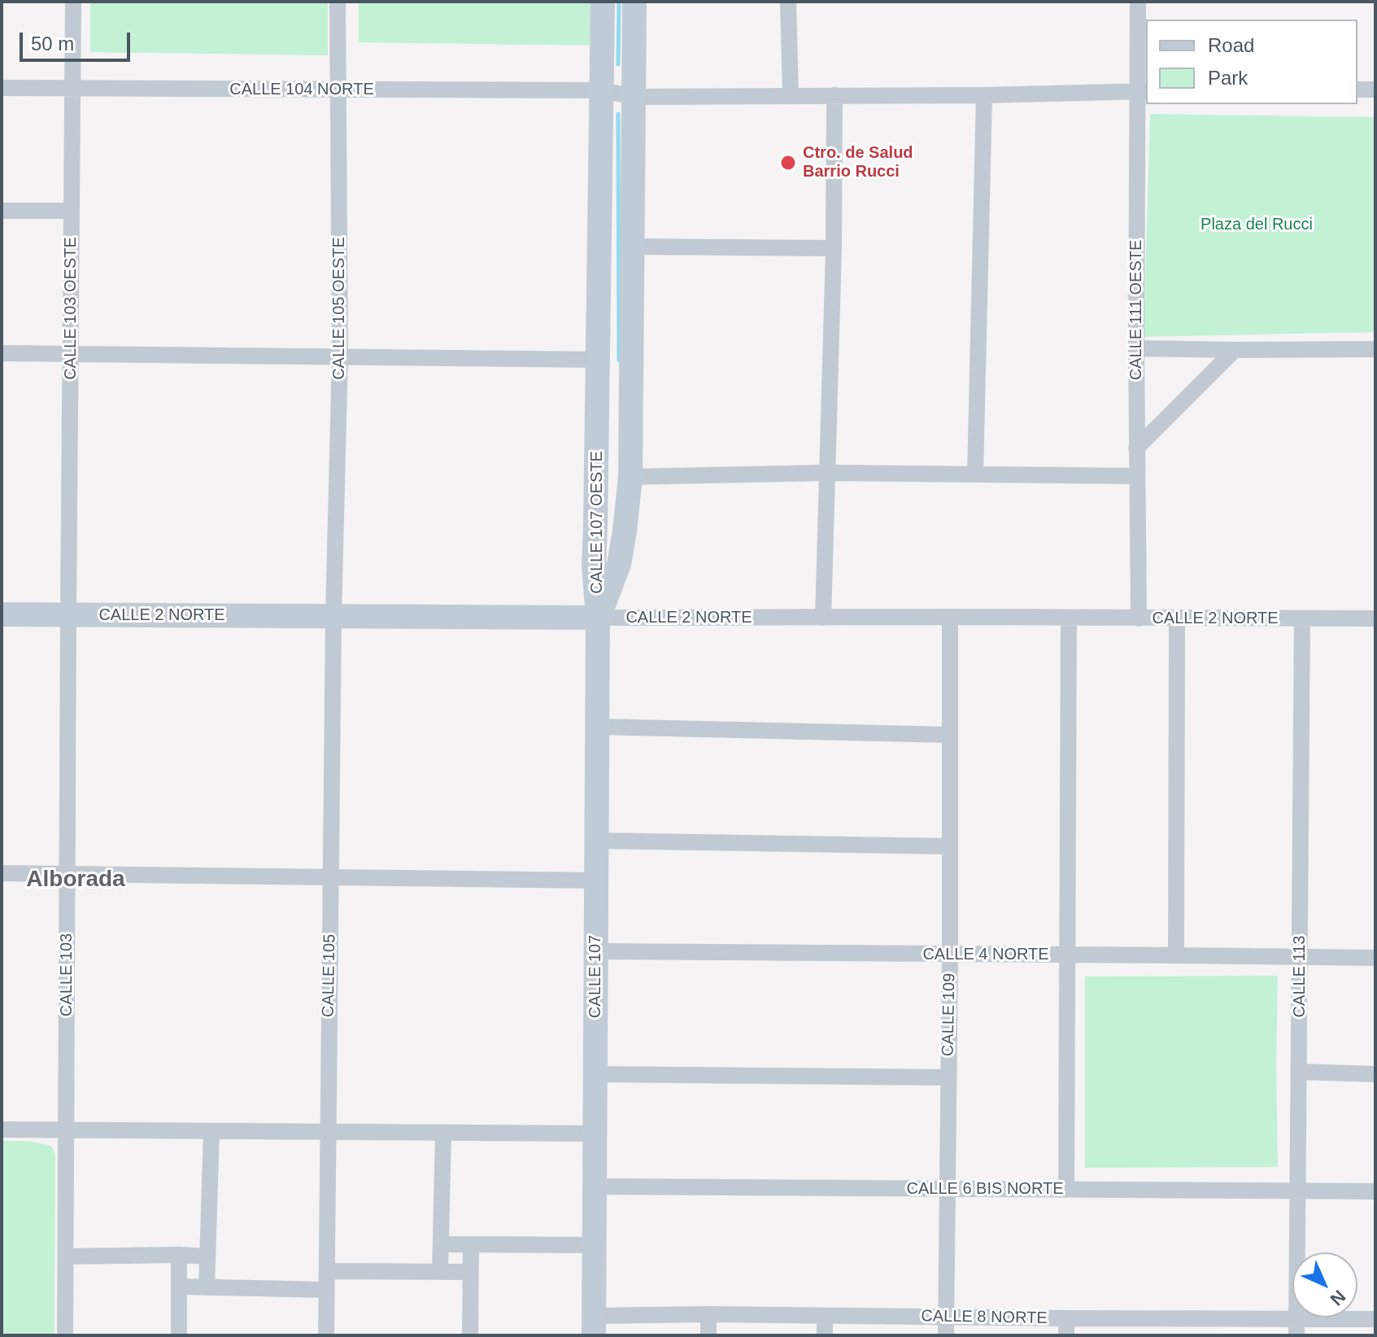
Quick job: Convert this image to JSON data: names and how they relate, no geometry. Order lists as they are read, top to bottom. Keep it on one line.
{"streets":{"street":["CALLE 104 NORTE","CALLE 103 OESTE","CALLE 105 OESTE","CALLE 111 OESTE","CALLE 107 OESTE","CALLE 2 NORTE","CALLE 4 NORTE","CALLE 103","CALLE 105","CALLE 107","CALLE 113","CALLE 109","CALLE 6 BIS NORTE","CALLE 8 NORTE"]},"crossings":[["CALLE 104 NORTE","CALLE 103 OESTE"],["CALLE 104 NORTE","CALLE 105 OESTE"],["CALLE 104 NORTE","CALLE 107 OESTE"],["CALLE 103 OESTE","CALLE 2 NORTE"],["CALLE 103 OESTE","CALLE 103"],["CALLE 105 OESTE","CALLE 2 NORTE"],["CALLE 105 OESTE","CALLE 105"],["CALLE 111 OESTE","CALLE 2 NORTE"],["CALLE 107 OESTE","CALLE 2 NORTE"],["CALLE 107 OESTE","CALLE 107"],["CALLE 2 NORTE","CALLE 103"],["CALLE 2 NORTE","CALLE 105"],["CALLE 2 NORTE","CALLE 107"],["CALLE 2 NORTE","CALLE 113"],["CALLE 2 NORTE","CALLE 109"],["CALLE 4 NORTE","CALLE 107"],["CALLE 4 NORTE","CALLE 113"],["CALLE 4 NORTE","CALLE 109"],["CALLE 107","CALLE 6 BIS NORTE"],["CALLE 107","CALLE 8 NORTE"],["CALLE 113","CALLE 6 BIS NORTE"],["CALLE 113","CALLE 8 NORTE"],["CALLE 109","CALLE 6 BIS NORTE"],["CALLE 109","CALLE 8 NORTE"]],"districts":["Alborada"],"parks":["Plaza del Rucci"],"places":["Ctro. de Salud Barrio Rucci"],"legend":["Road","Park"],"scale_bar":"50 m","north":"bottom right"}
